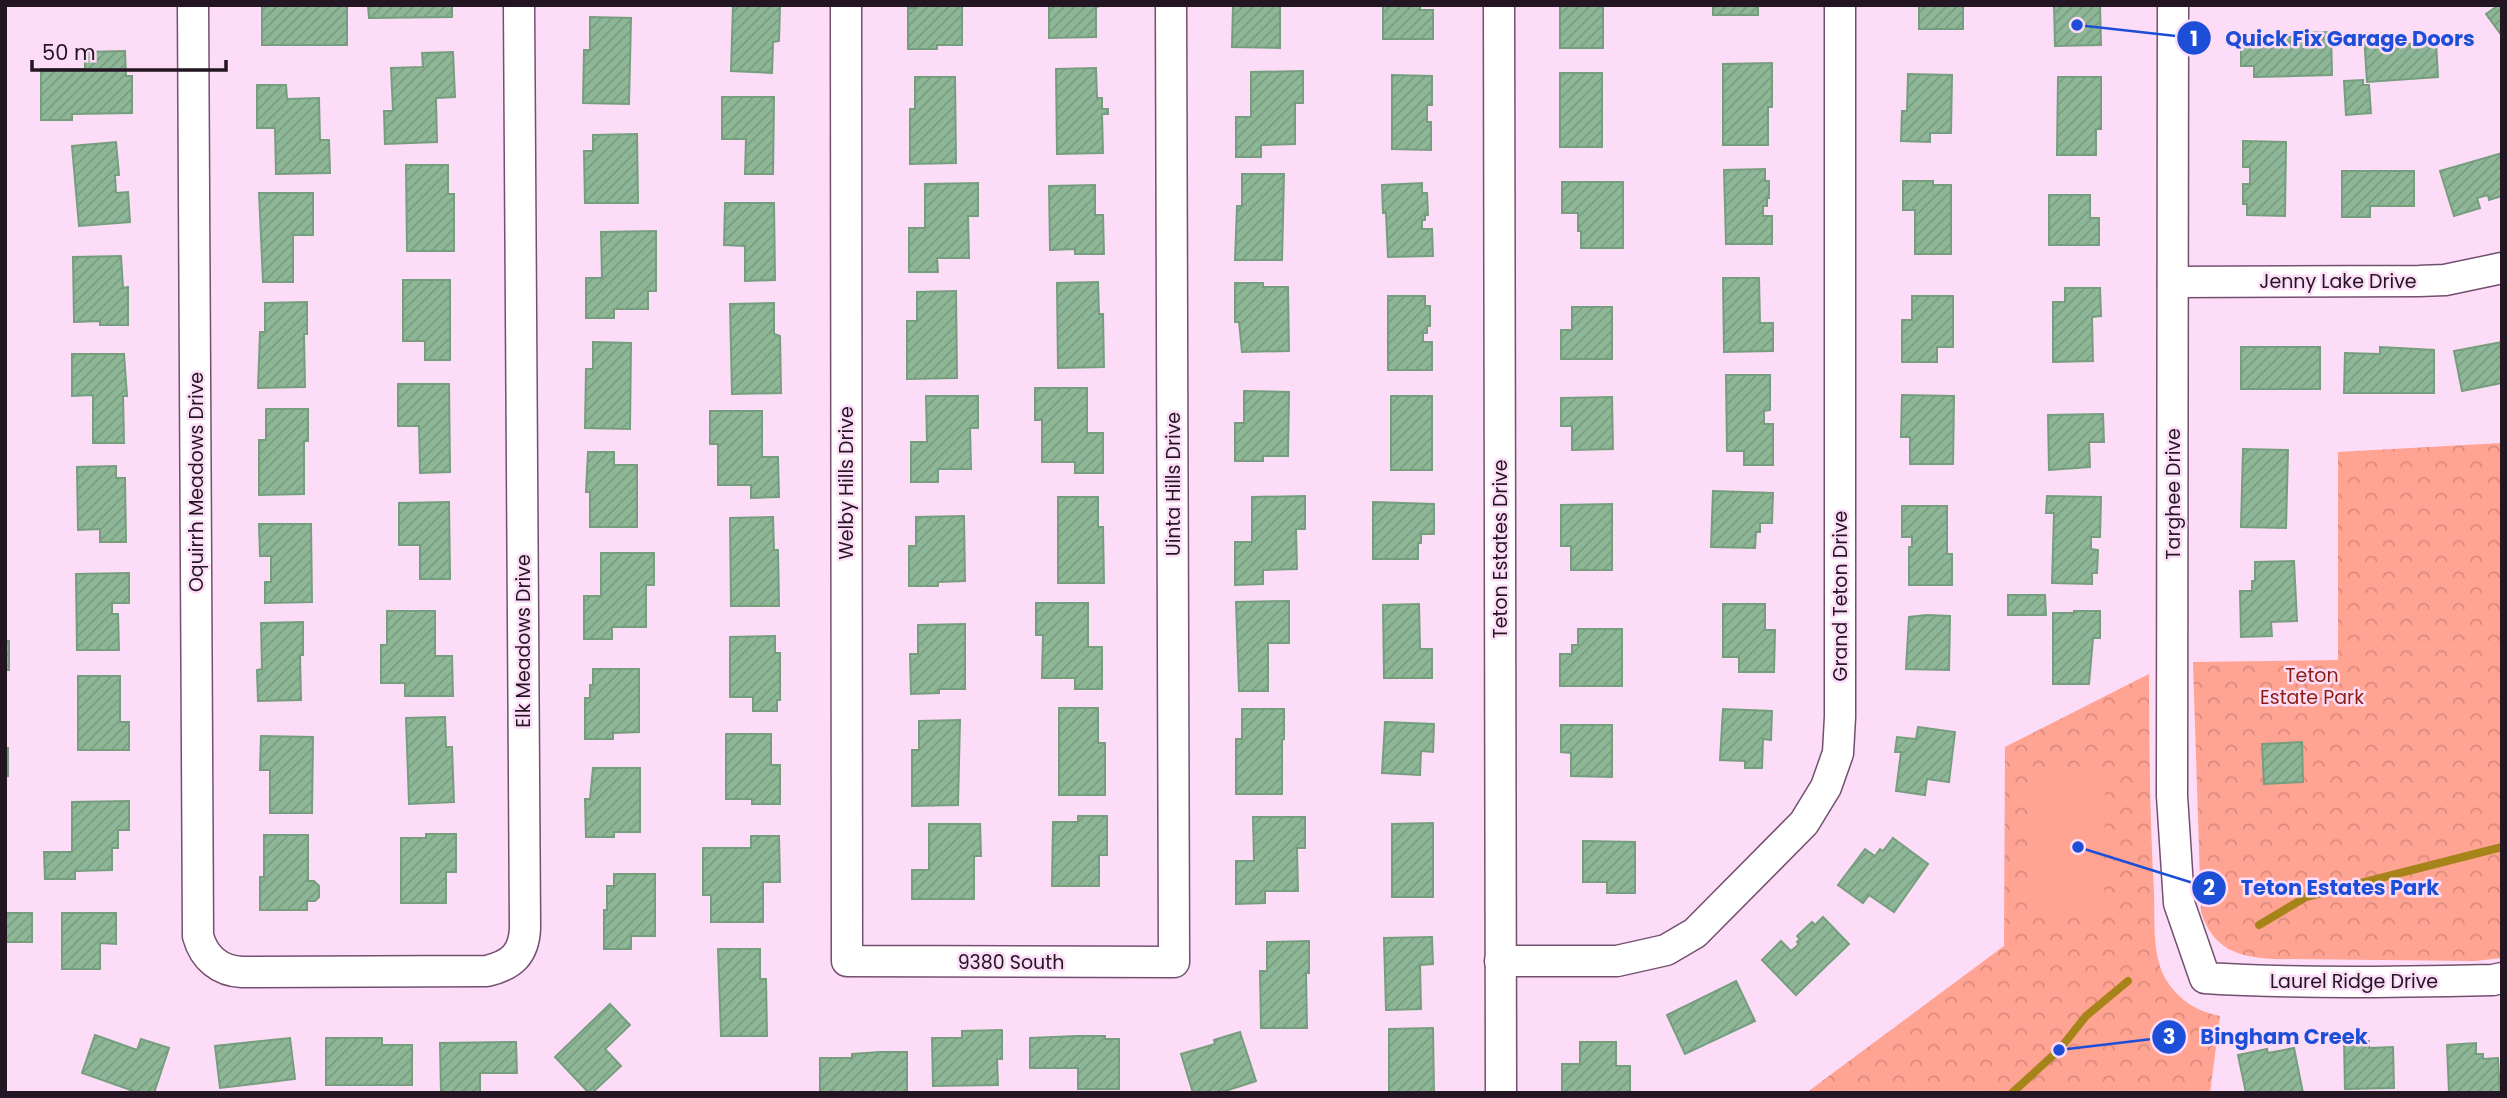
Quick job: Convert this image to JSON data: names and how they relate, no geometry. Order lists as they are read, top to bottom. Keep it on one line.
{"streets":{"street":["Jenny Lake Drive","Oquirrh Meadows Drive","Welby Hills Drive","Uinta Hills Drive","Targhee Drive","Teton Estates Drive","Grand Teton Drive","Elk Meadows Drive","9380 South","Laurel Ridge Drive"]},"crossings":[["Jenny Lake Drive","Targhee Drive"],["Oquirrh Meadows Drive","Elk Meadows Drive"],["Welby Hills Drive","9380 South"],["Uinta Hills Drive","9380 South"],["Targhee Drive","Laurel Ridge Drive"],["Teton Estates Drive","Grand Teton Drive"]],"parks":["Teton Estate Park"],"places":["Quick Fix Garage Doors","Teton Estates Park","Bingham Creek"],"scale_bar":"50 m"}
